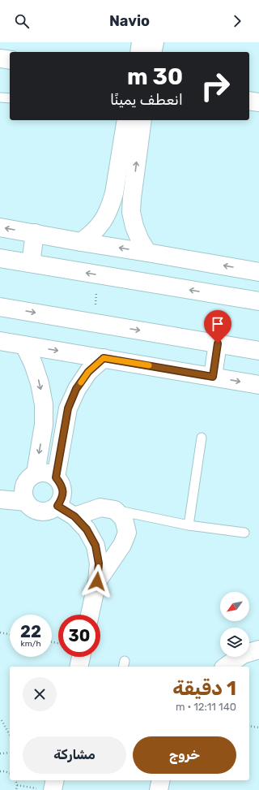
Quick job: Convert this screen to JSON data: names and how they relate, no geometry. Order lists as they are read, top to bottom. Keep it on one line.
{"north":"bottom left","page":{"header":"Navio","turn":["30 m","انعطف يمينًا"],"speed":"22 km/h","limit":"30","heading":["1 دقيقة","140 m · 12:11"],"buttons":["خروج","مشاركة"]}}
